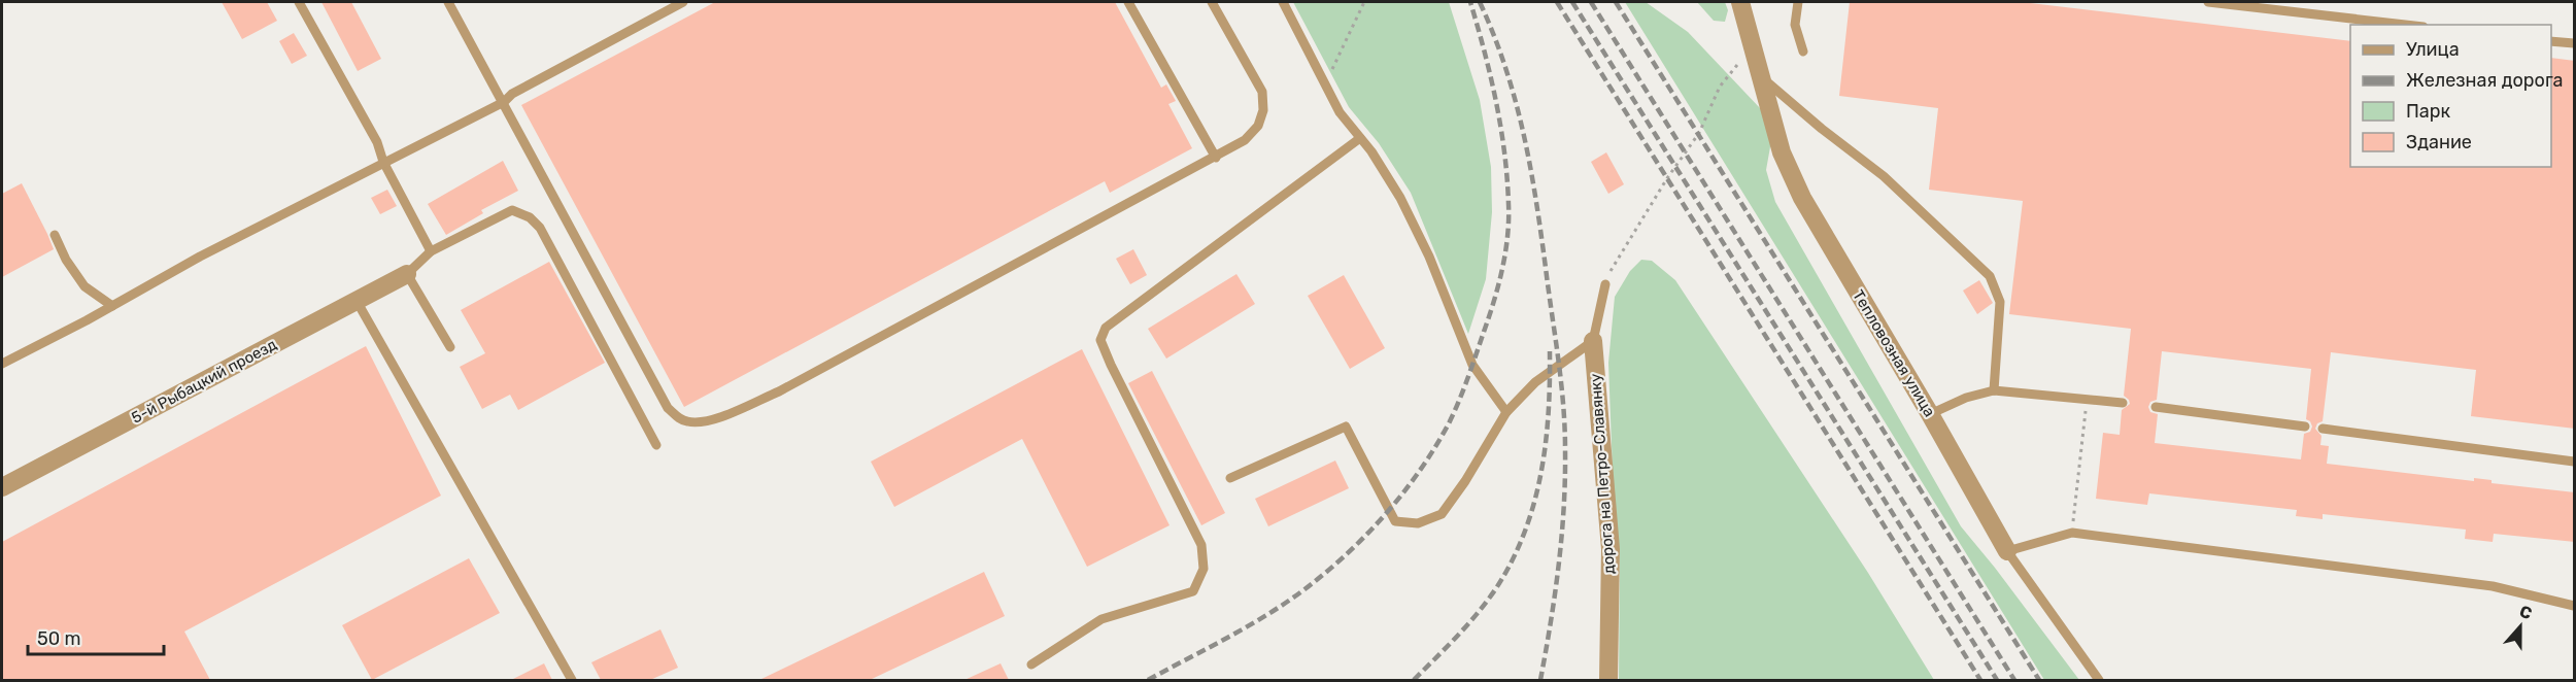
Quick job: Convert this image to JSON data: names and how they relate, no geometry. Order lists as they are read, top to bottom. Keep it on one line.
{"streets":{"street":["Тепловозная улица","5-й Рыбацкий проезд","дорога на Петро-Славянку"]},"legend":["Улица","Железная дорога","Парк","Здание"],"scale_bar":"50 m","north":"top"}
